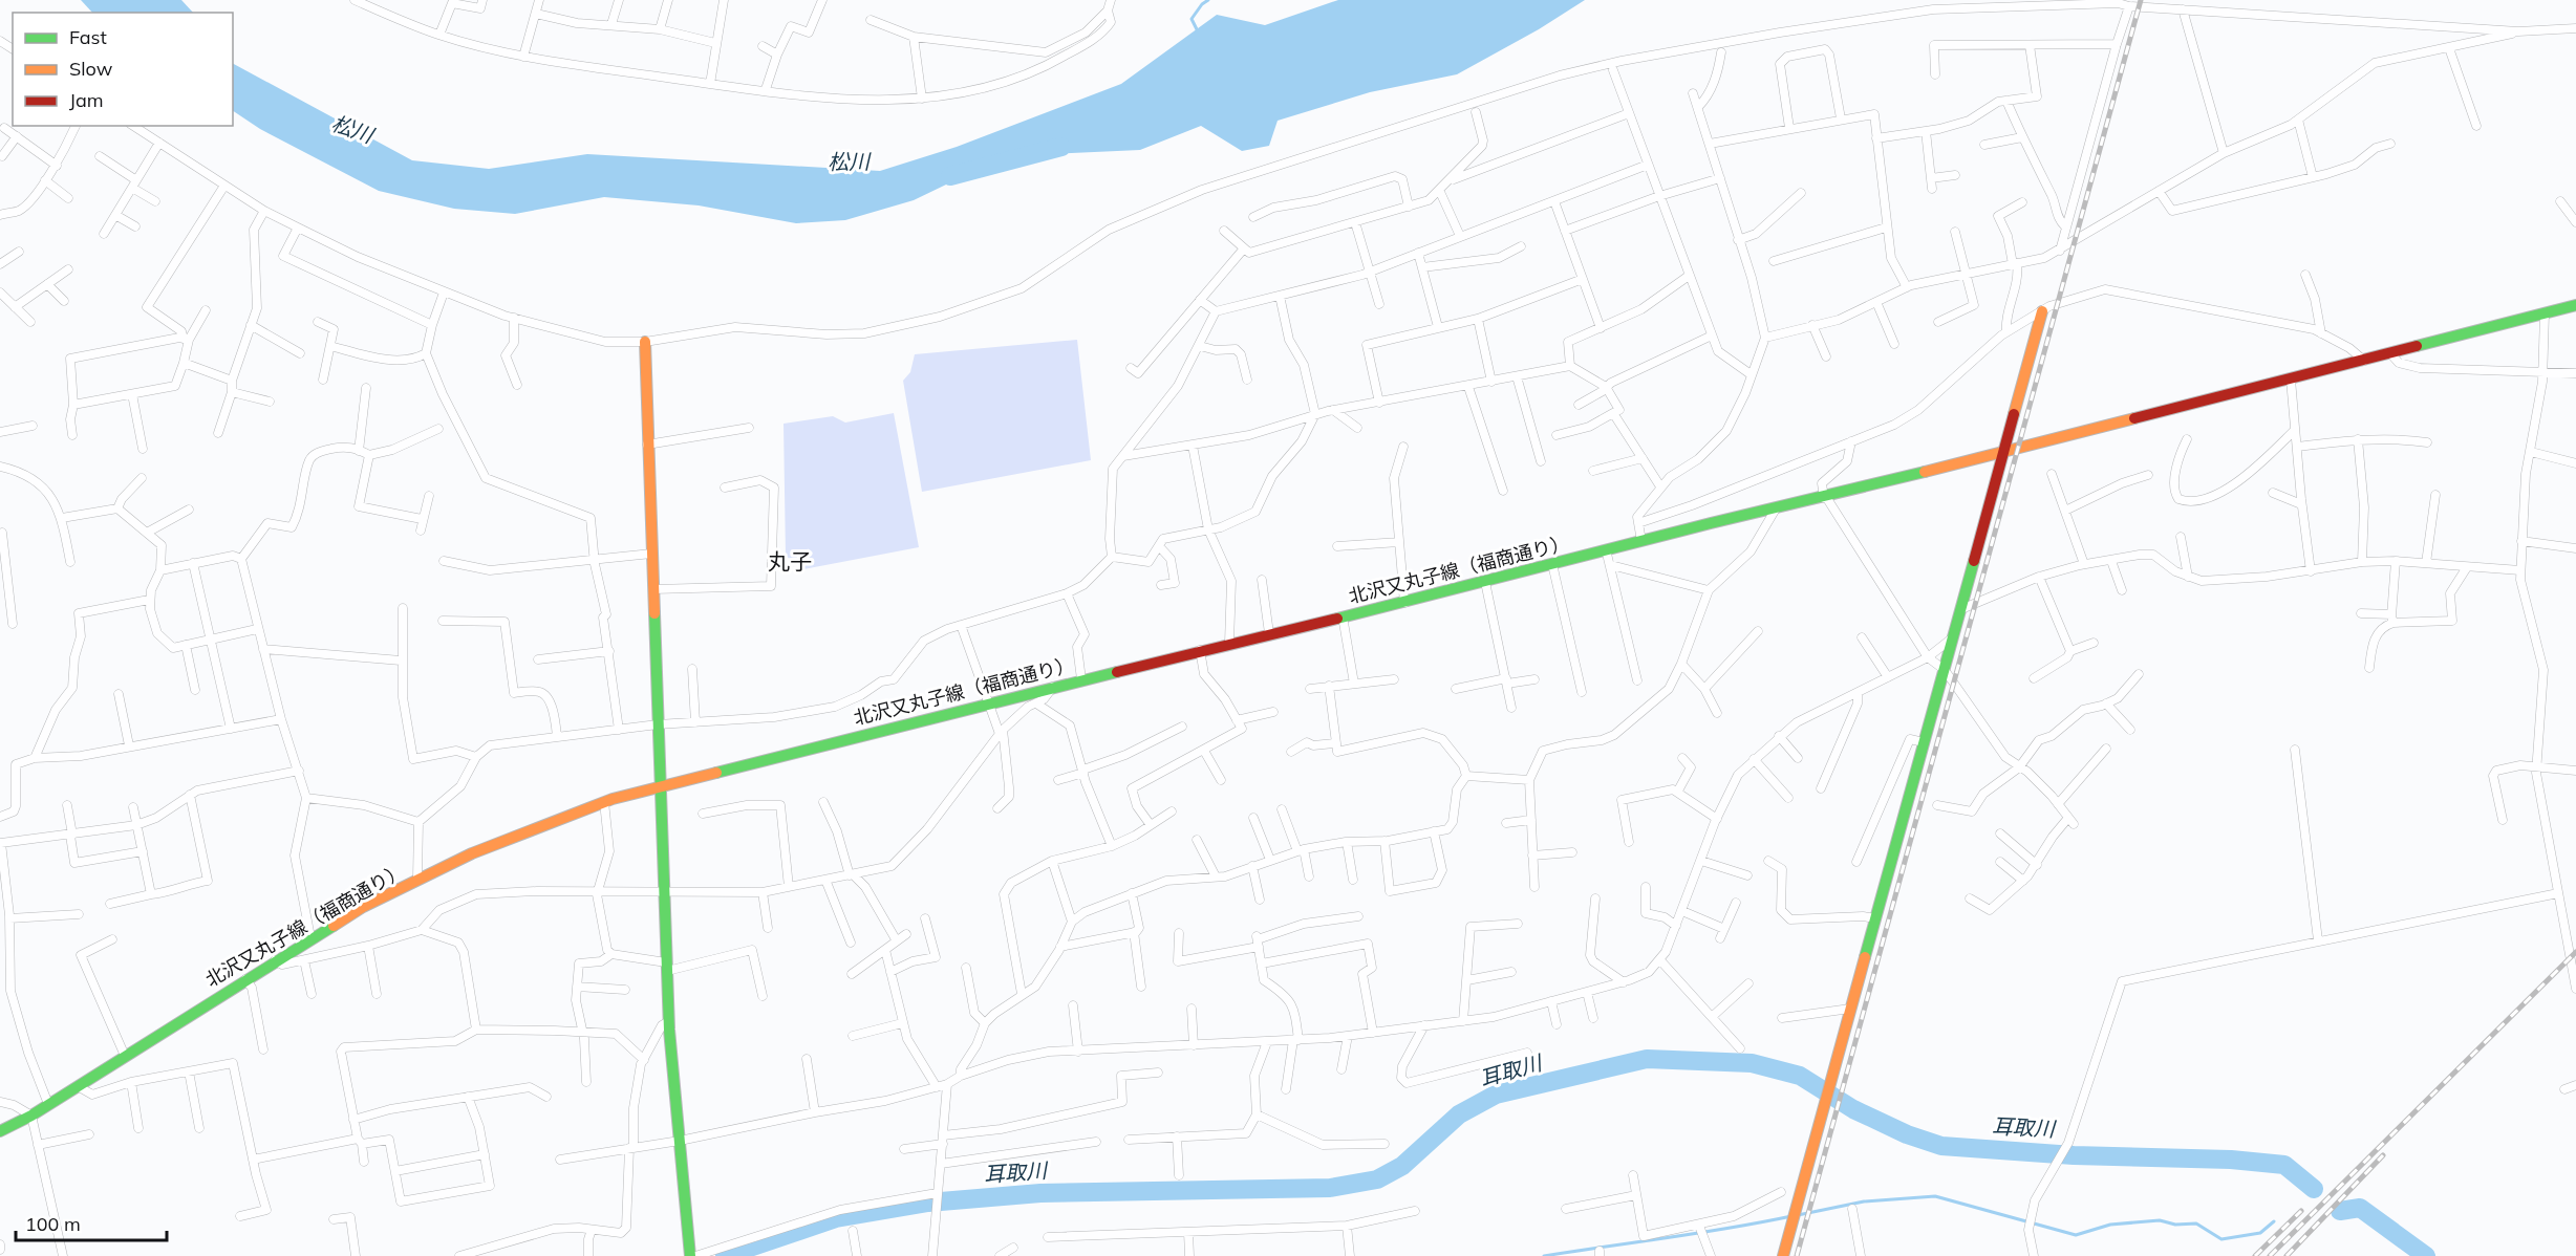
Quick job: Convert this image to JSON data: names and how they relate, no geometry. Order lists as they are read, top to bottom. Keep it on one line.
{"streets":{"street":["北沢又丸子線（福商通り）"]},"districts":["丸子"],"water":["松川","耳取川"],"legend":["Fast","Slow","Jam"],"scale_bar":"100 m"}
